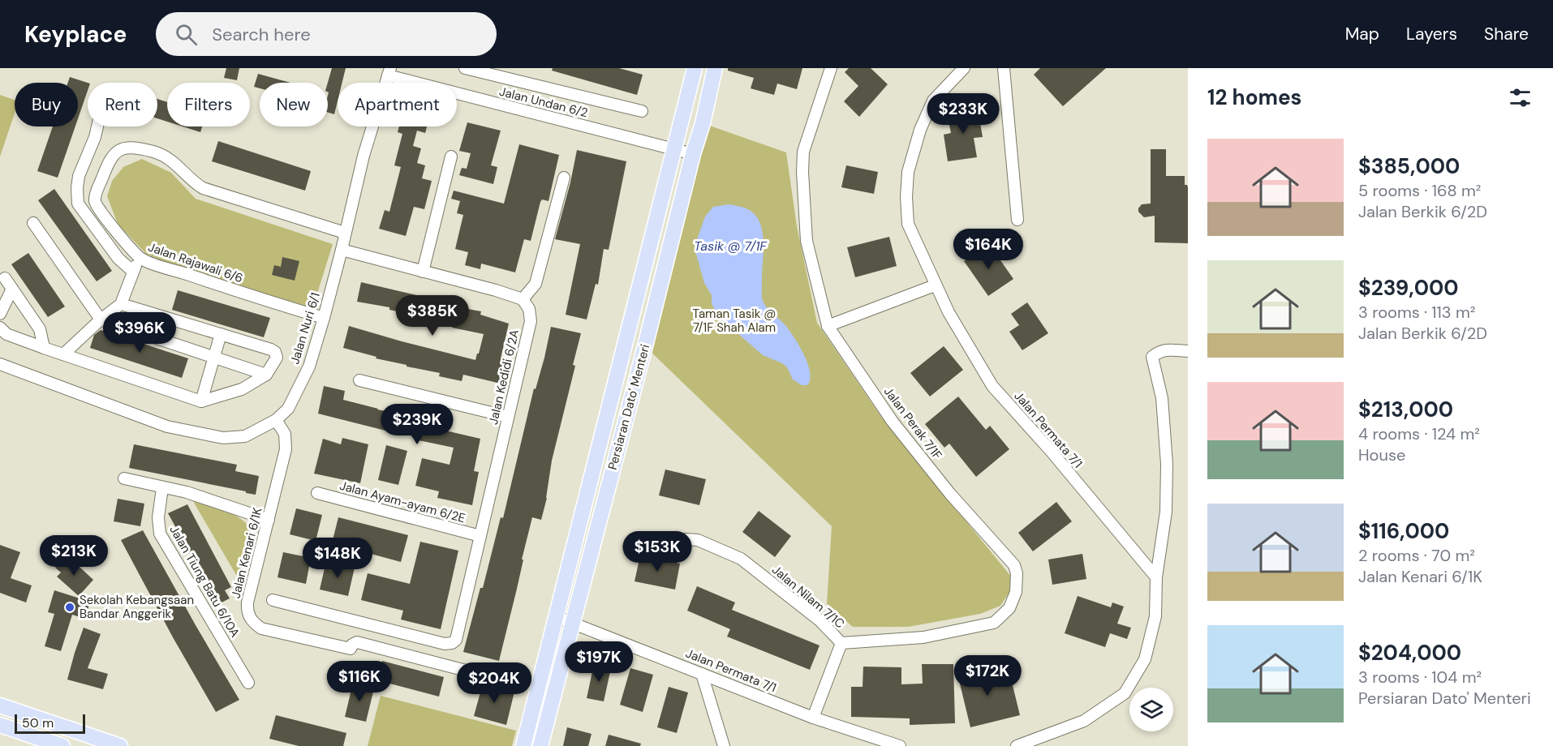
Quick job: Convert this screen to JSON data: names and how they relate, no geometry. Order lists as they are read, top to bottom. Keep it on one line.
{"streets":{"main road":["Persiaran Dato' Menteri"],"street":["Jalan Undan 6/2","Jalan Rajawali 6/6","Jalan Nuri 6/1","Jalan Kedidi 6/2A","Jalan Perak 7/1F","Jalan Permata 7/1","Jalan Ayam-ayam 6/2E","Jalan Kenari 6/1K","Jalan Tiung Batu 6/10A","Jalan Nilam 7/1C"]},"crossings":[["Jalan Undan 6/2","Jalan Nuri 6/1"],["Jalan Undan 6/2","Persiaran Dato' Menteri"],["Jalan Rajawali 6/6","Jalan Nuri 6/1"],["Jalan Nuri 6/1","Jalan Kenari 6/1K"],["Jalan Kedidi 6/2A","Jalan Ayam-ayam 6/2E"],["Persiaran Dato' Menteri","Jalan Permata 7/1"],["Jalan Perak 7/1F","Jalan Nilam 7/1C"],["Jalan Permata 7/1","Jalan Nilam 7/1C"]],"water":["Tasik @ 7/1F"],"parks":["Taman Tasik @ 7/1F Shah Alam"],"places":["Sekolah Kebangsaan Bandar Anggerik"],"scale_bar":"50 m","page":{"header":"Keyplace","search":"Search here","nav":["Map","Layers","Share"],"heading":"12 homes","chip":["Buy","Rent","Filters","New","Apartment"],"price":["$233K","$164K","$385K","$396K","$239K","$153K","$213K","$148K","$197K","$172K","$116K","$204K"],"list":[{"name":"$385,000","note":"5 rooms · 168 m² · Jalan Berkik 6/2D"},{"name":"$239,000","note":"3 rooms · 113 m² · Jalan Berkik 6/2D"},{"name":"$213,000","note":"4 rooms · 124 m² · House"},{"name":"$116,000","note":"2 rooms · 70 m² · Jalan Kenari 6/1K"},{"name":"$204,000","note":"3 rooms · 104 m² · Persiaran Dato' Menteri"}],"scale":"50 m"}}
